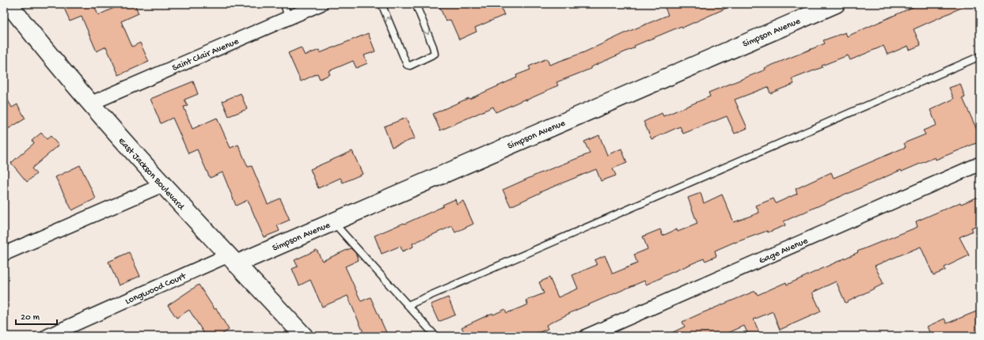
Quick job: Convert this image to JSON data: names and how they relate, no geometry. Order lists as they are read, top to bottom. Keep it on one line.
{"streets":{"street":["Simpson Avenue","Saint Clair Avenue","East Jackson Boulevard","Gage Avenue","Longwood Court"]},"crossings":[["Simpson Avenue","East Jackson Boulevard"],["Simpson Avenue","Longwood Court"],["Saint Clair Avenue","East Jackson Boulevard"],["East Jackson Boulevard","Longwood Court"]],"scale_bar":"20 m"}
